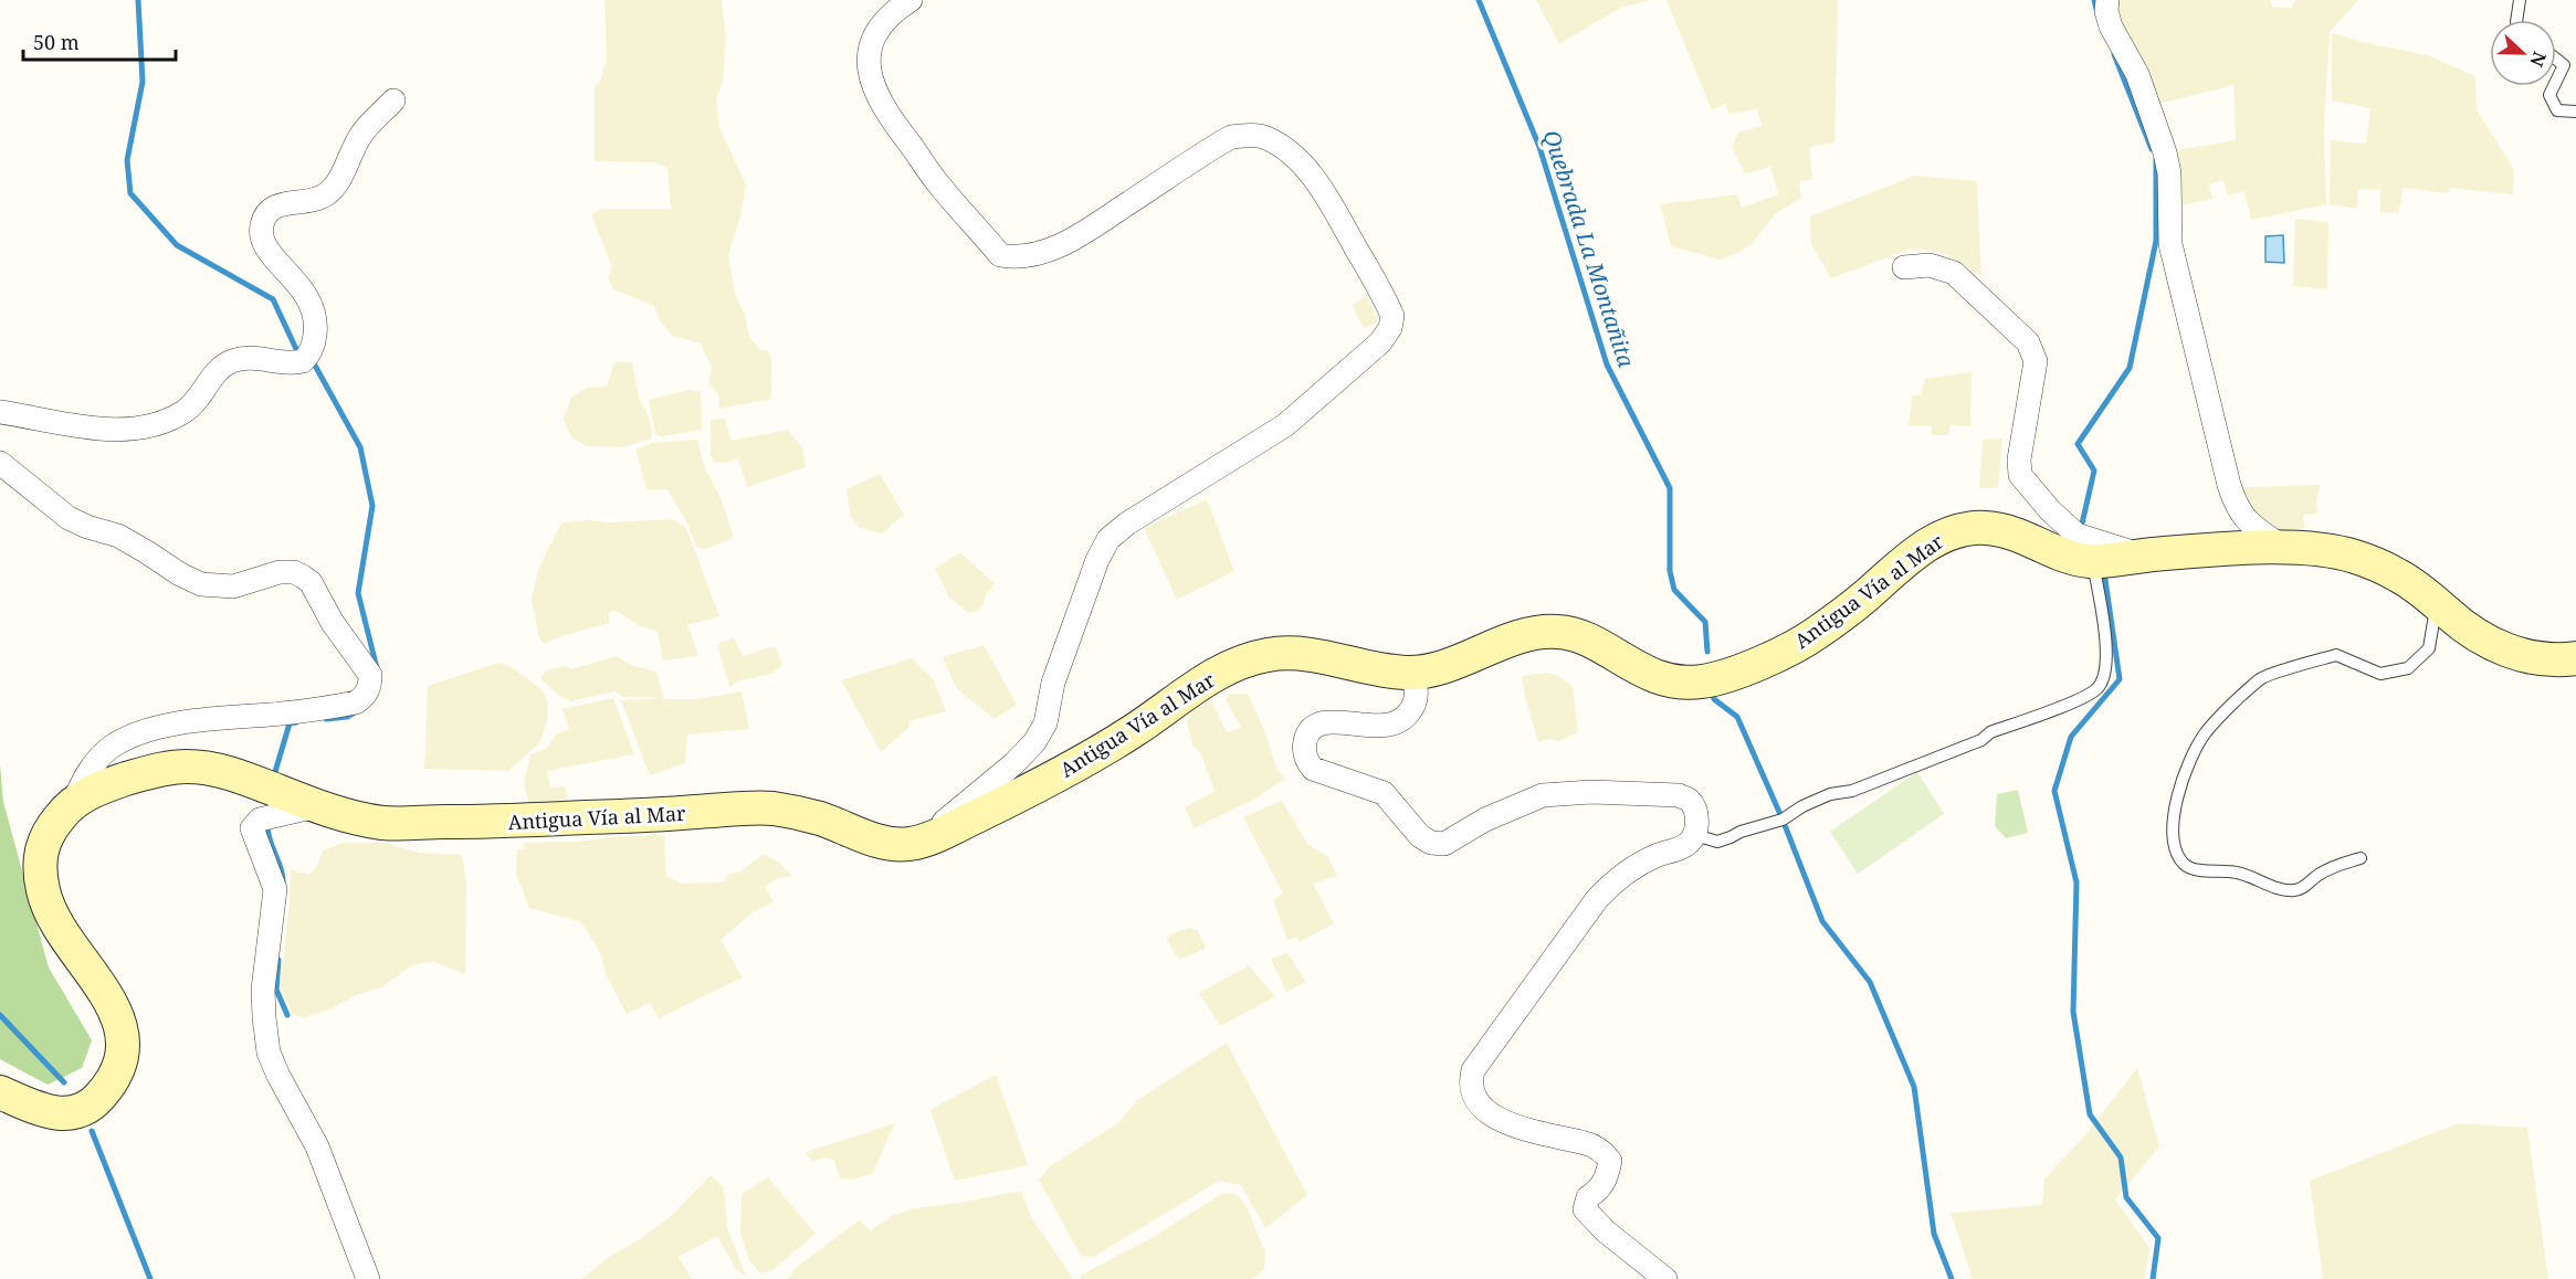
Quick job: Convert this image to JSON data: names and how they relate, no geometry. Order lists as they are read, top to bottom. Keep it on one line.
{"streets":{"main road":["Antigua Vía al Mar"]},"water":["Quebrada La Montañita"],"scale_bar":"50 m","north":"right"}
